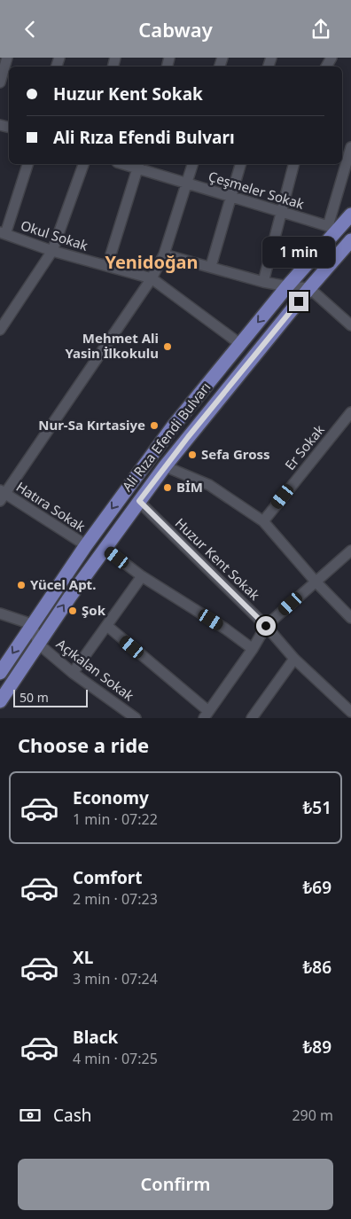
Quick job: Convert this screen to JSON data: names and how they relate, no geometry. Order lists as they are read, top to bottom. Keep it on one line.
{"streets":{"main road":["Ali Rıza Efendi Bulvarı"],"street":["Çeşmeler Sokak","Okul Sokak","Er Sokak","Hatıra Sokak","Huzur Kent Sokak","Açıkalan Sokak"]},"crossings":[["Çeşmeler Sokak","Ali Rıza Efendi Bulvarı"],["Ali Rıza Efendi Bulvarı","Hatıra Sokak"],["Ali Rıza Efendi Bulvarı","Huzur Kent Sokak"],["Ali Rıza Efendi Bulvarı","Açıkalan Sokak"]],"districts":["Yenidoğan"],"places":["Mehmet Ali Yasin İlkokulu","Nur-Sa Kırtasiye","Sefa Gross","BİM","Yücel Apt.","Şok"],"scale_bar":"50 m","page":{"header":"Cabway","banner":["Huzur Kent Sokak","Ali Rıza Efendi Bulvarı"],"bubble":"1 min","scale":"50 m","heading":"Choose a ride","list":[{"name":"Economy","note":"1 min · 07:22","value":"₺51"},{"name":"Comfort","note":"2 min · 07:23","value":"₺69"},{"name":"XL","note":"3 min · 07:24","value":"₺86"},{"name":"Black","note":"4 min · 07:25","value":"₺89"}],"pay":["Cash","290 m"],"buttons":"Confirm"}}
